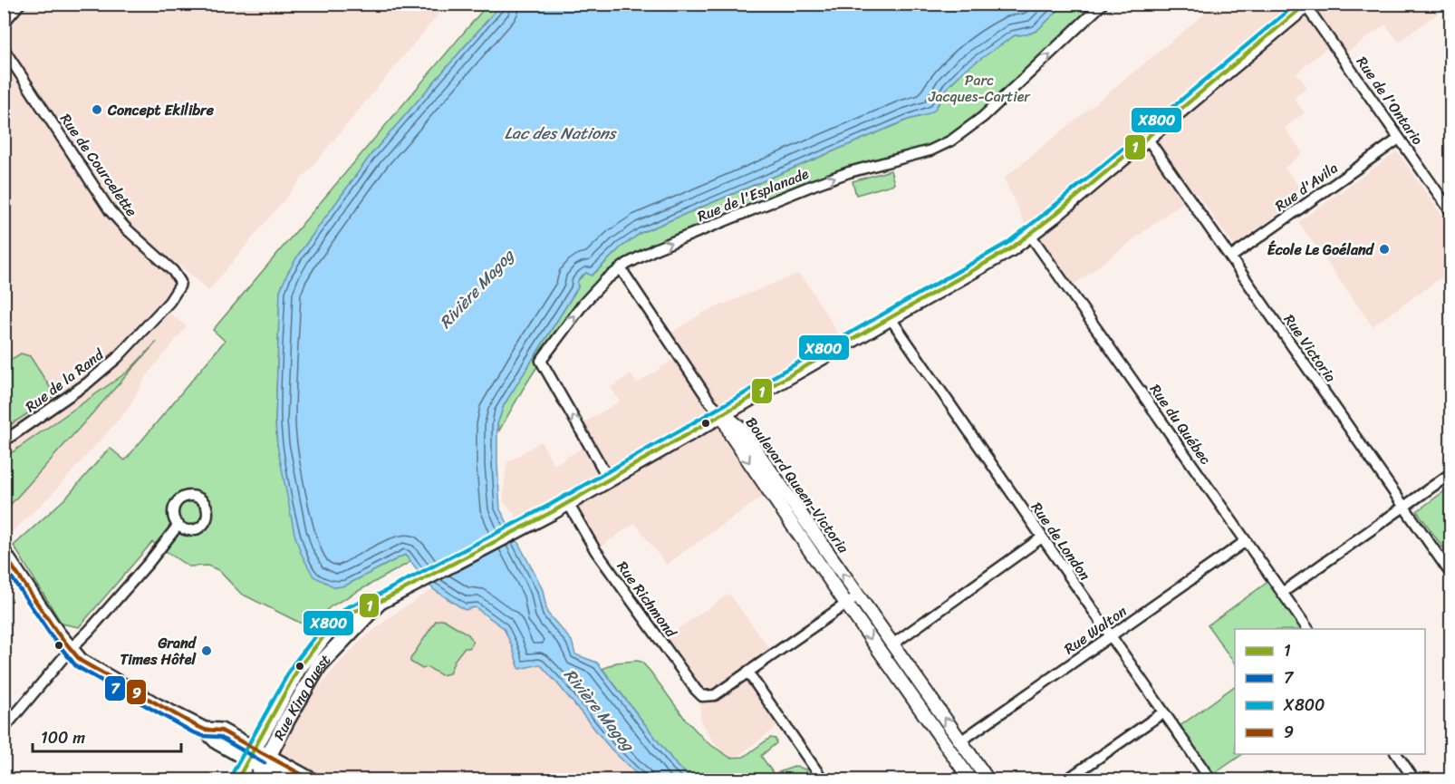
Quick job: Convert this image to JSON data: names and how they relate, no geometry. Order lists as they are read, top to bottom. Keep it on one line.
{"streets":{"main road":["Rue King Ouest"],"street":["Rue de l'Ontario","Rue de Courcelette","Rue d'Avila","Rue de l'Esplanade","Rue Victoria","Rue de la Rand","Rue du Québec","Boulevard Queen-Victoria","Rue de London","Rue Richmond","Rue Walton"]},"crossings":[["Rue de l'Ontario","Rue d'Avila"],["Rue de Courcelette","Rue de la Rand"],["Rue d'Avila","Rue Victoria"],["Rue du Québec","Rue Walton"],["Boulevard Queen-Victoria","Rue Walton"],["Rue de London","Rue Walton"],["Rue Richmond","Rue King Ouest"]],"one_way":["Rue de l'Esplanade"],"water":["Lac des Nations","Rivière Magog"],"parks":["Parc Jacques-Cartier"],"places":["Concept Ekilibre","École Le Goéland","Grand Times Hôtel"],"lines":["transit line 1","transit line X800","transit line 9","transit line 7"],"legend":["1","7","X800","9"],"scale_bar":"100 m"}
